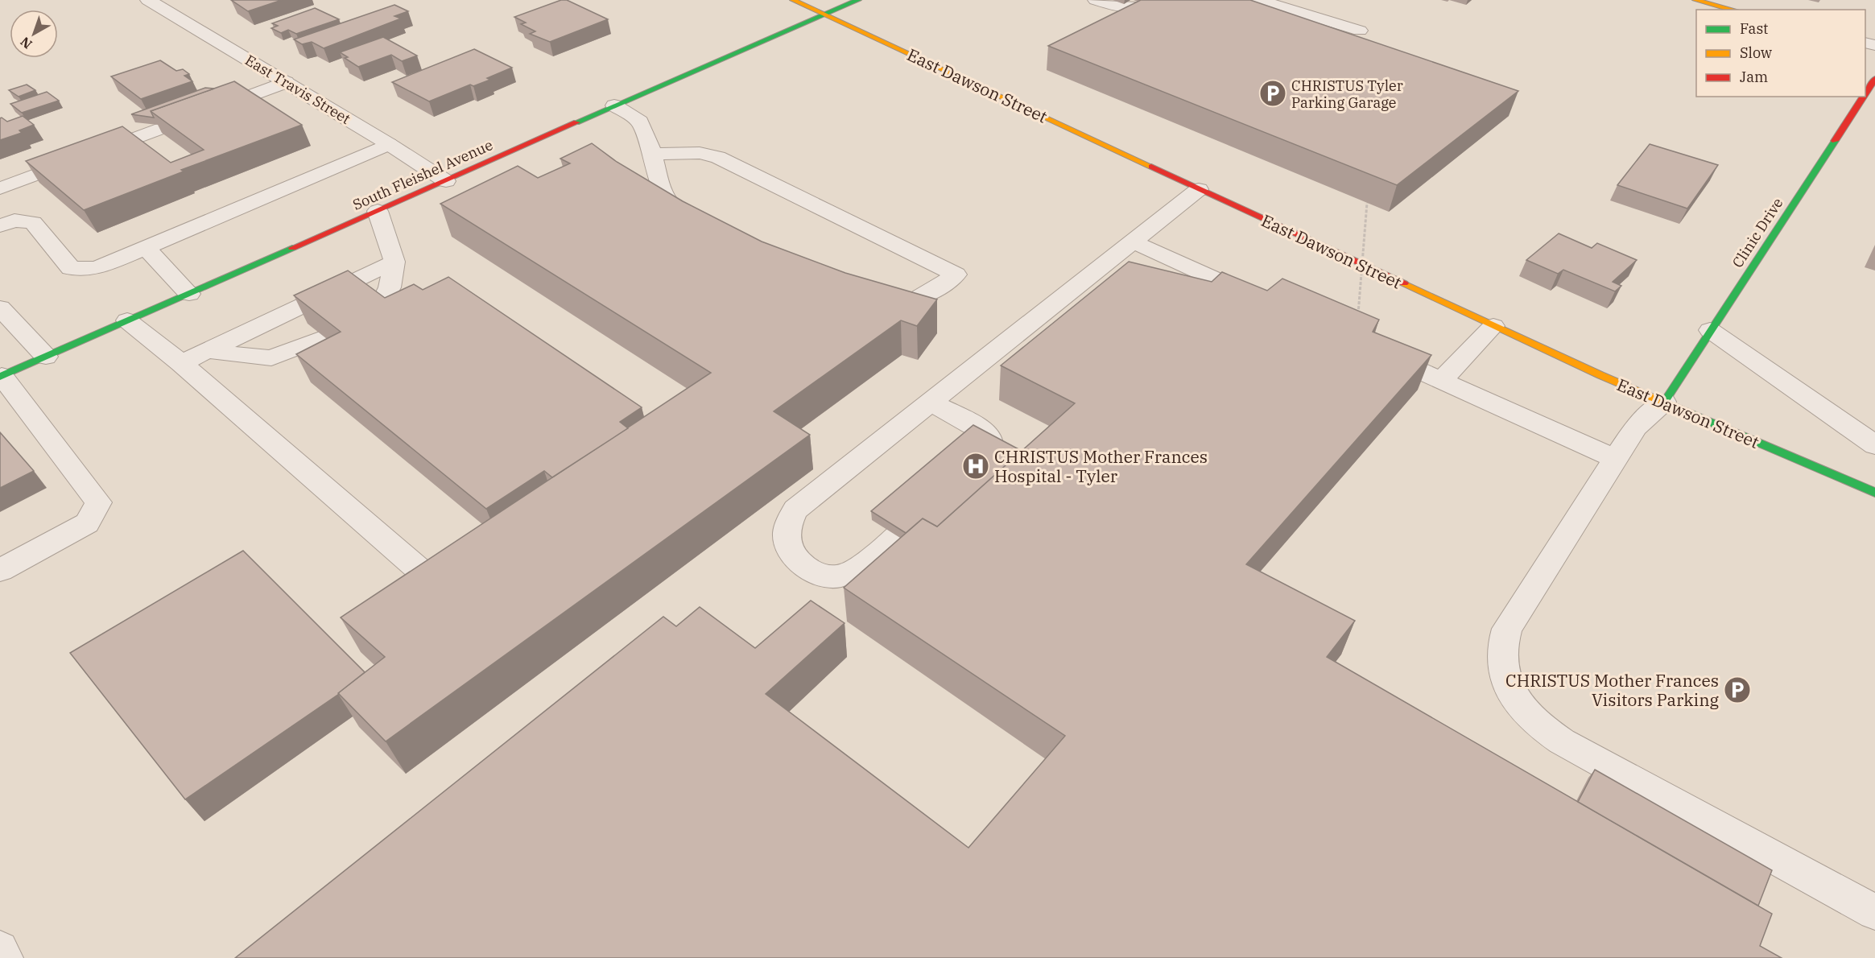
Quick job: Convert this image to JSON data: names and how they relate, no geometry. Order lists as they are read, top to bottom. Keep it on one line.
{"streets":{"street":["East Dawson Street","East Travis Street","South Fleishel Avenue","Clinic Drive"]},"crossings":[["East Dawson Street","South Fleishel Avenue"],["East Dawson Street","Clinic Drive"],["East Travis Street","South Fleishel Avenue"]],"places":{"parking":["CHRISTUS Tyler Parking Garage","CHRISTUS Mother Frances Visitors Parking"],"hospital":["CHRISTUS Mother Frances Hospital - Tyler"]},"legend":["Fast","Slow","Jam"],"north":"bottom left"}
